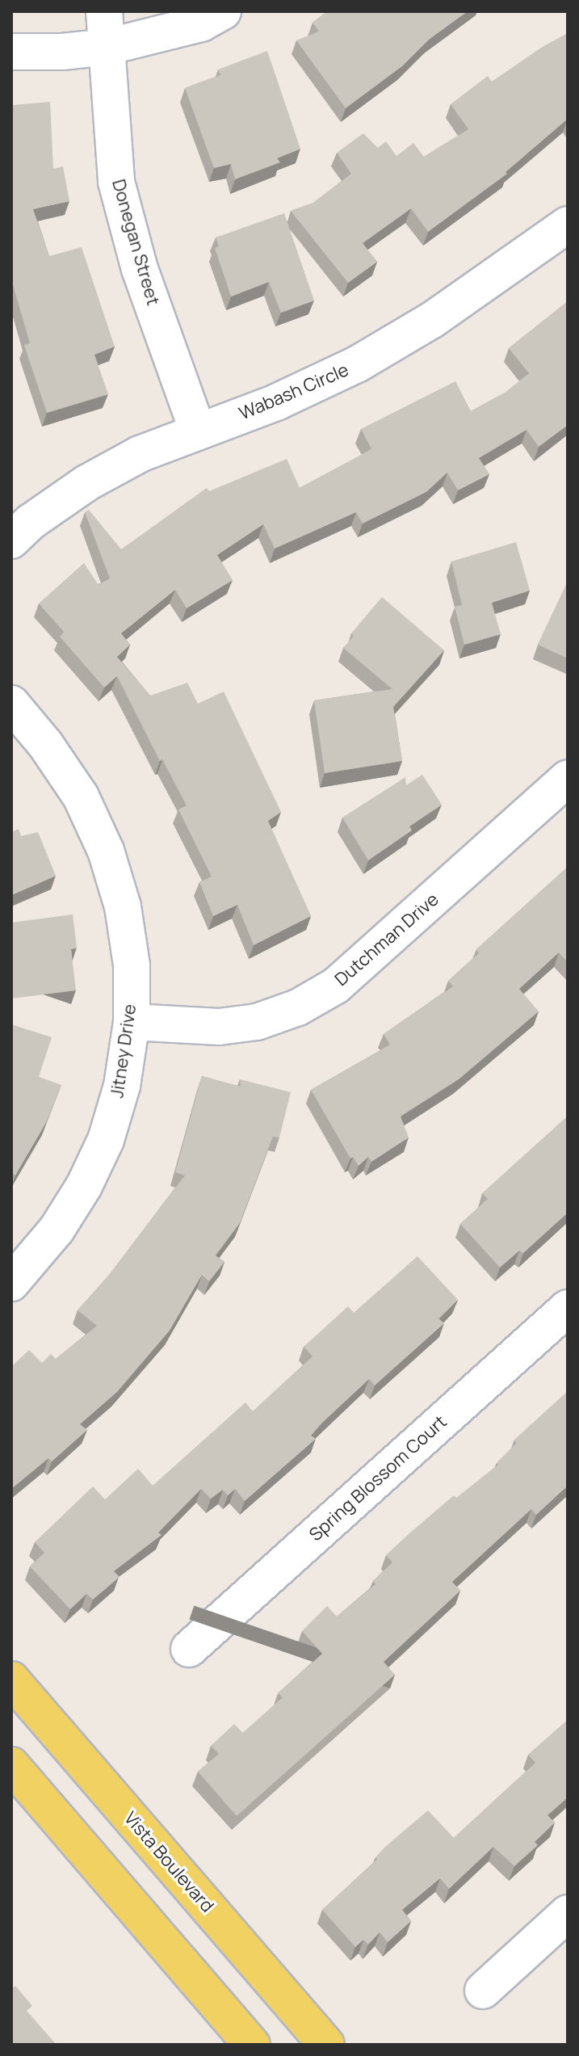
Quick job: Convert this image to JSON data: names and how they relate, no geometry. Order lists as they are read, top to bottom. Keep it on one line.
{"streets":{"main road":["Vista Boulevard"],"street":["Donegan Street","Wabash Circle","Dutchman Drive","Jitney Drive","Spring Blossom Court"]},"crossings":[["Donegan Street","Wabash Circle"],["Dutchman Drive","Jitney Drive"]]}
